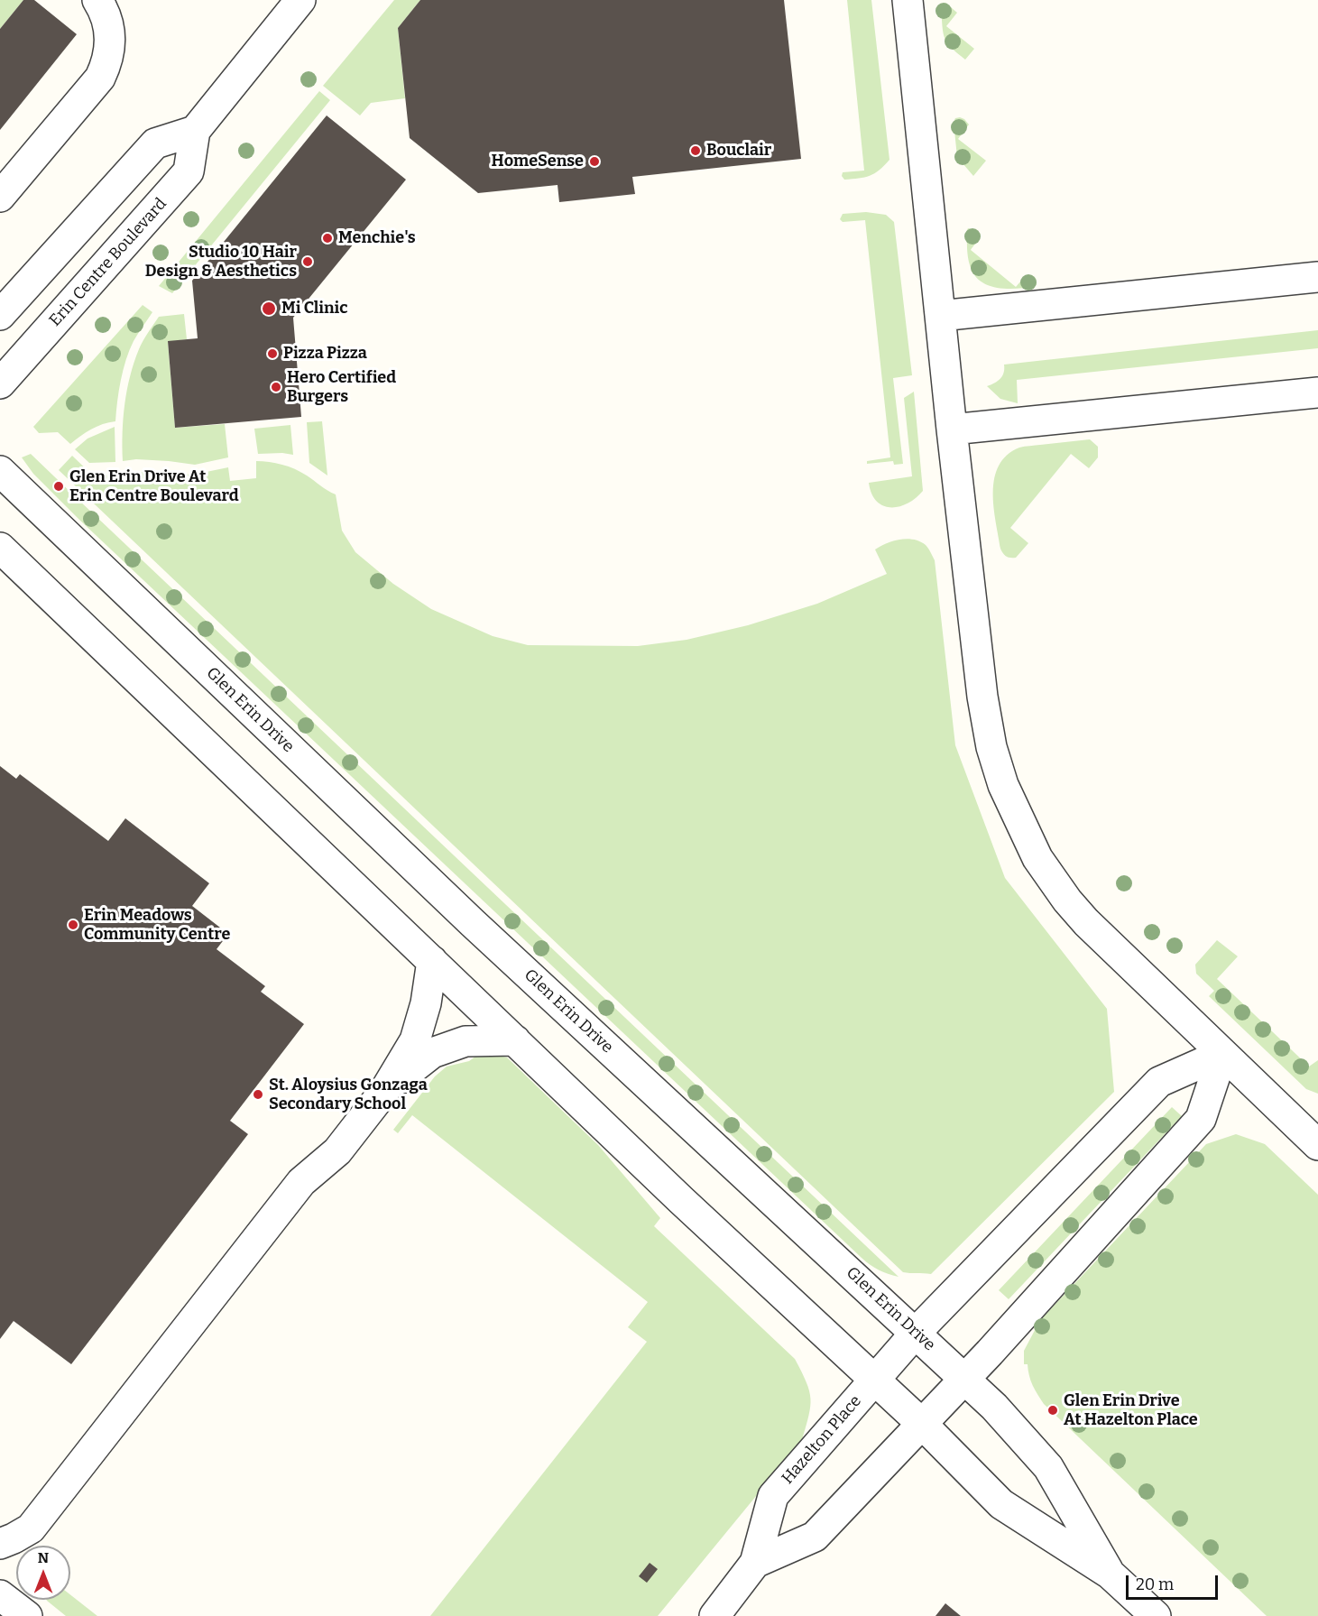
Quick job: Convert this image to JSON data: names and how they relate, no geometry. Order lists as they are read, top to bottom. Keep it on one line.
{"streets":{"street":["Erin Centre Boulevard","Glen Erin Drive","Hazelton Place"]},"crossings":[["Glen Erin Drive","Hazelton Place"]],"places":["Bouclair","HomeSense","Menchie's","Studio 10 Hair Design & Aesthetics","Mi Clinic","Pizza Pizza","Hero Certified Burgers","Glen Erin Drive At Erin Centre Boulevard","Erin Meadows Community Centre","St. Aloysius Gonzaga Secondary School","Glen Erin Drive At Hazelton Place"],"scale_bar":"20 m","north":"top"}
